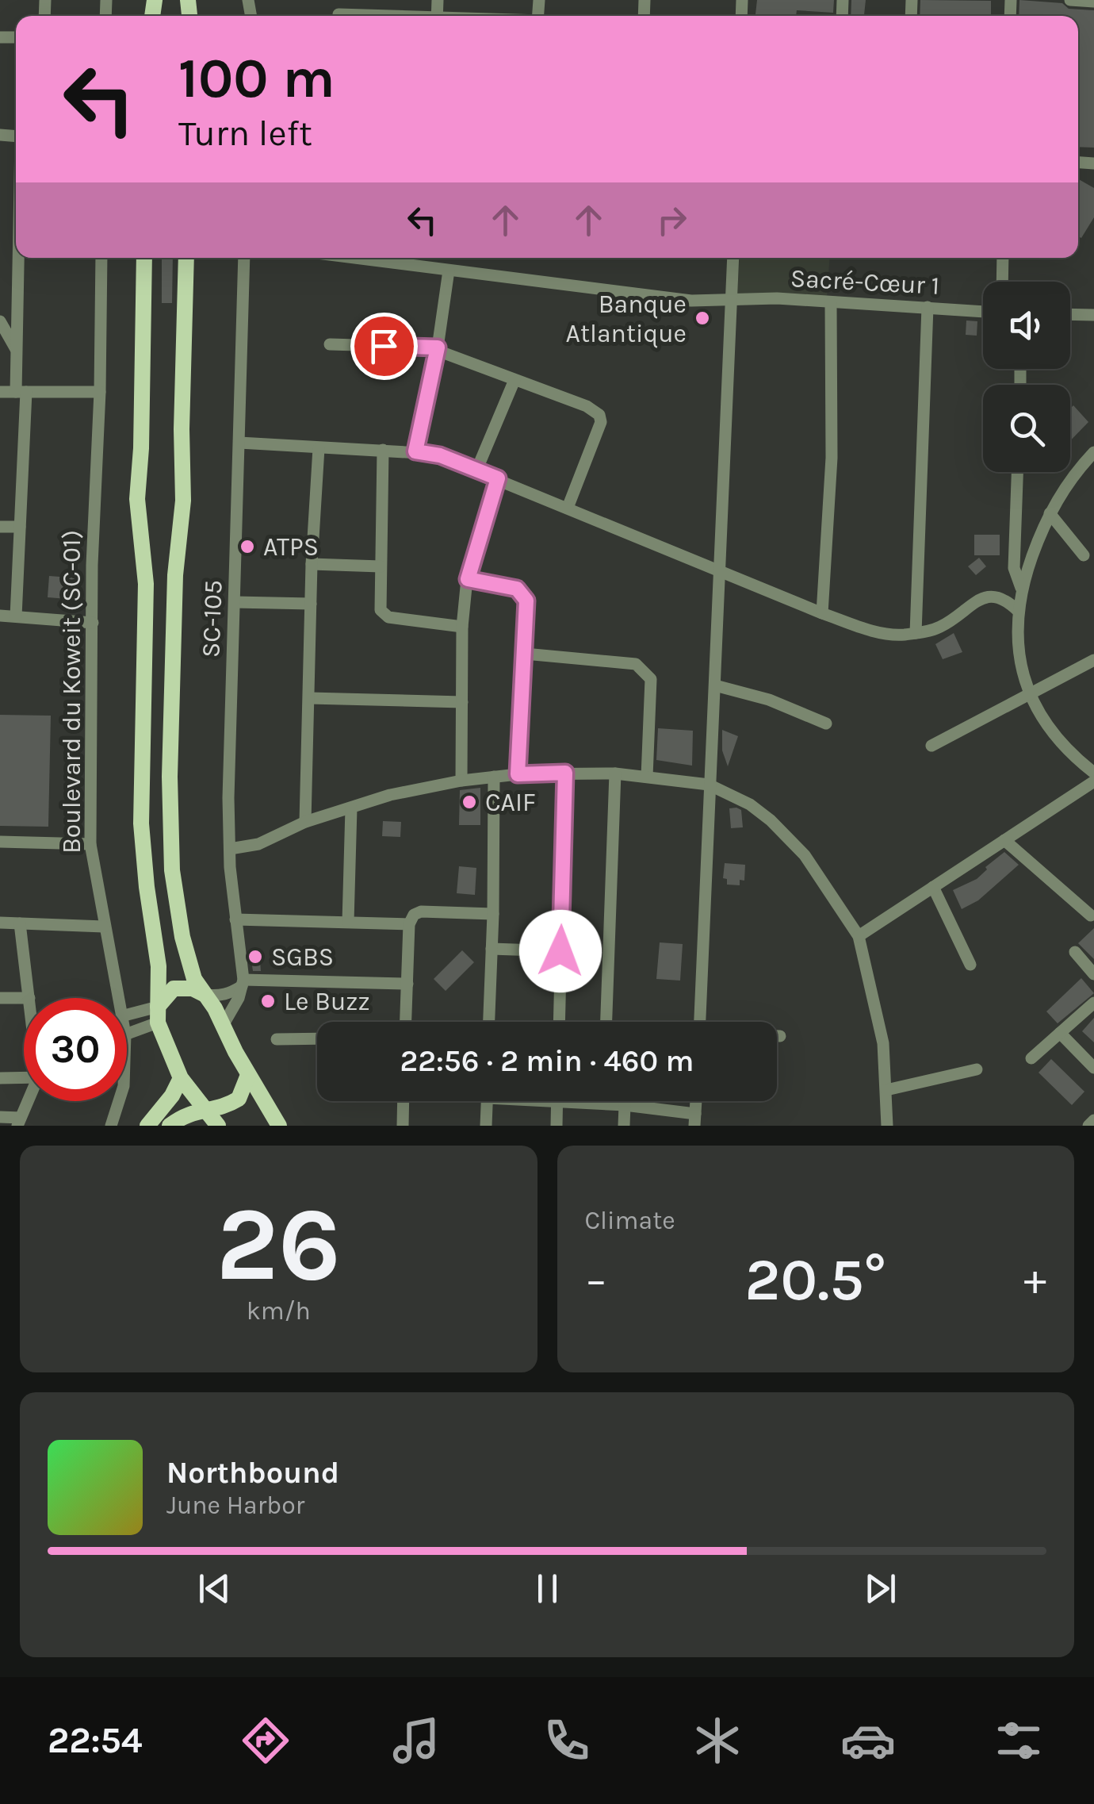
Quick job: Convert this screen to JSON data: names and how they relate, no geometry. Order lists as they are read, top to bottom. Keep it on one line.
{"streets":{"street":["Sacré-Cœur 1","SC-105","Boulevard du Koweit (SC-01)"]},"places":["Banque Atlantique","ATPS","CAIF","SGBS","Le Buzz"],"page":{"turn":["100 m","Turn left"],"limit":"30","trip":"22:56 · 2 min · 460 m","tile":[["26","km/h"],"Climate"],"heat":["−","20.5°","+"],"song":["Northbound","June Harbor"],"tabs":"22:54"}}
